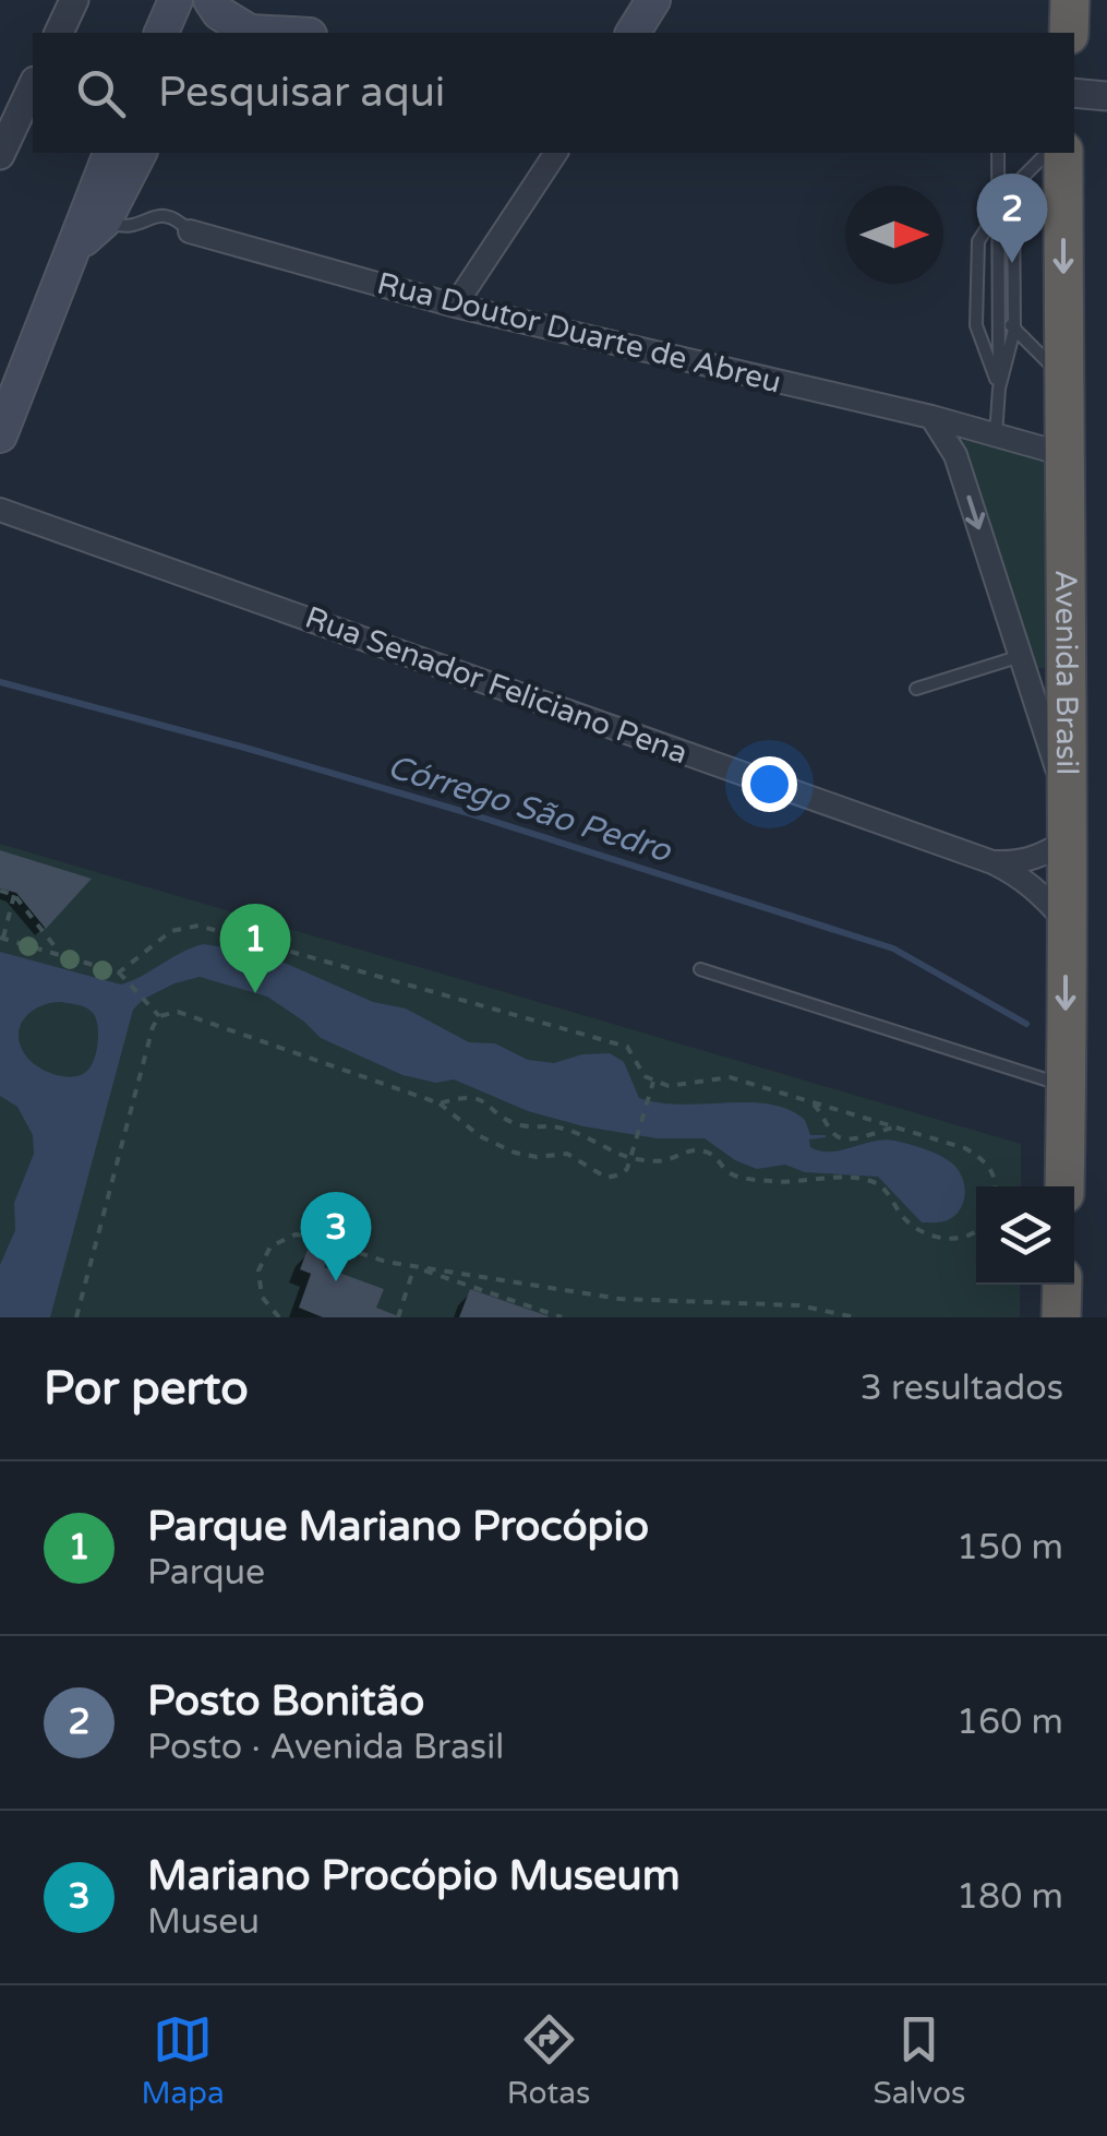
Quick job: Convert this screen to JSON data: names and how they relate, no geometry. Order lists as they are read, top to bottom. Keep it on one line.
{"streets":{"highway":["Avenida Brasil"],"street":["Rua Doutor Duarte de Abreu","Rua Senador Feliciano Pena"]},"crossings":[["Rua Doutor Duarte de Abreu","Avenida Brasil"],["Avenida Brasil","Rua Senador Feliciano Pena"]],"one_way":["Avenida Brasil"],"water":["Córrego São Pedro"],"north":"right","page":{"search":"Pesquisar aqui","pins":["2","1","3"],"heading":["Por perto","3 resultados"],"list":[{"mark":"1","name":"Parque Mariano Procópio","note":"Parque","value":"150 m"},{"mark":"2","name":"Posto Bonitão","note":"Posto · Avenida Brasil","value":"160 m"},{"mark":"3","name":"Mariano Procópio Museum","note":"Museu","value":"180 m"}],"nav":["Mapa","Rotas","Salvos"]}}
